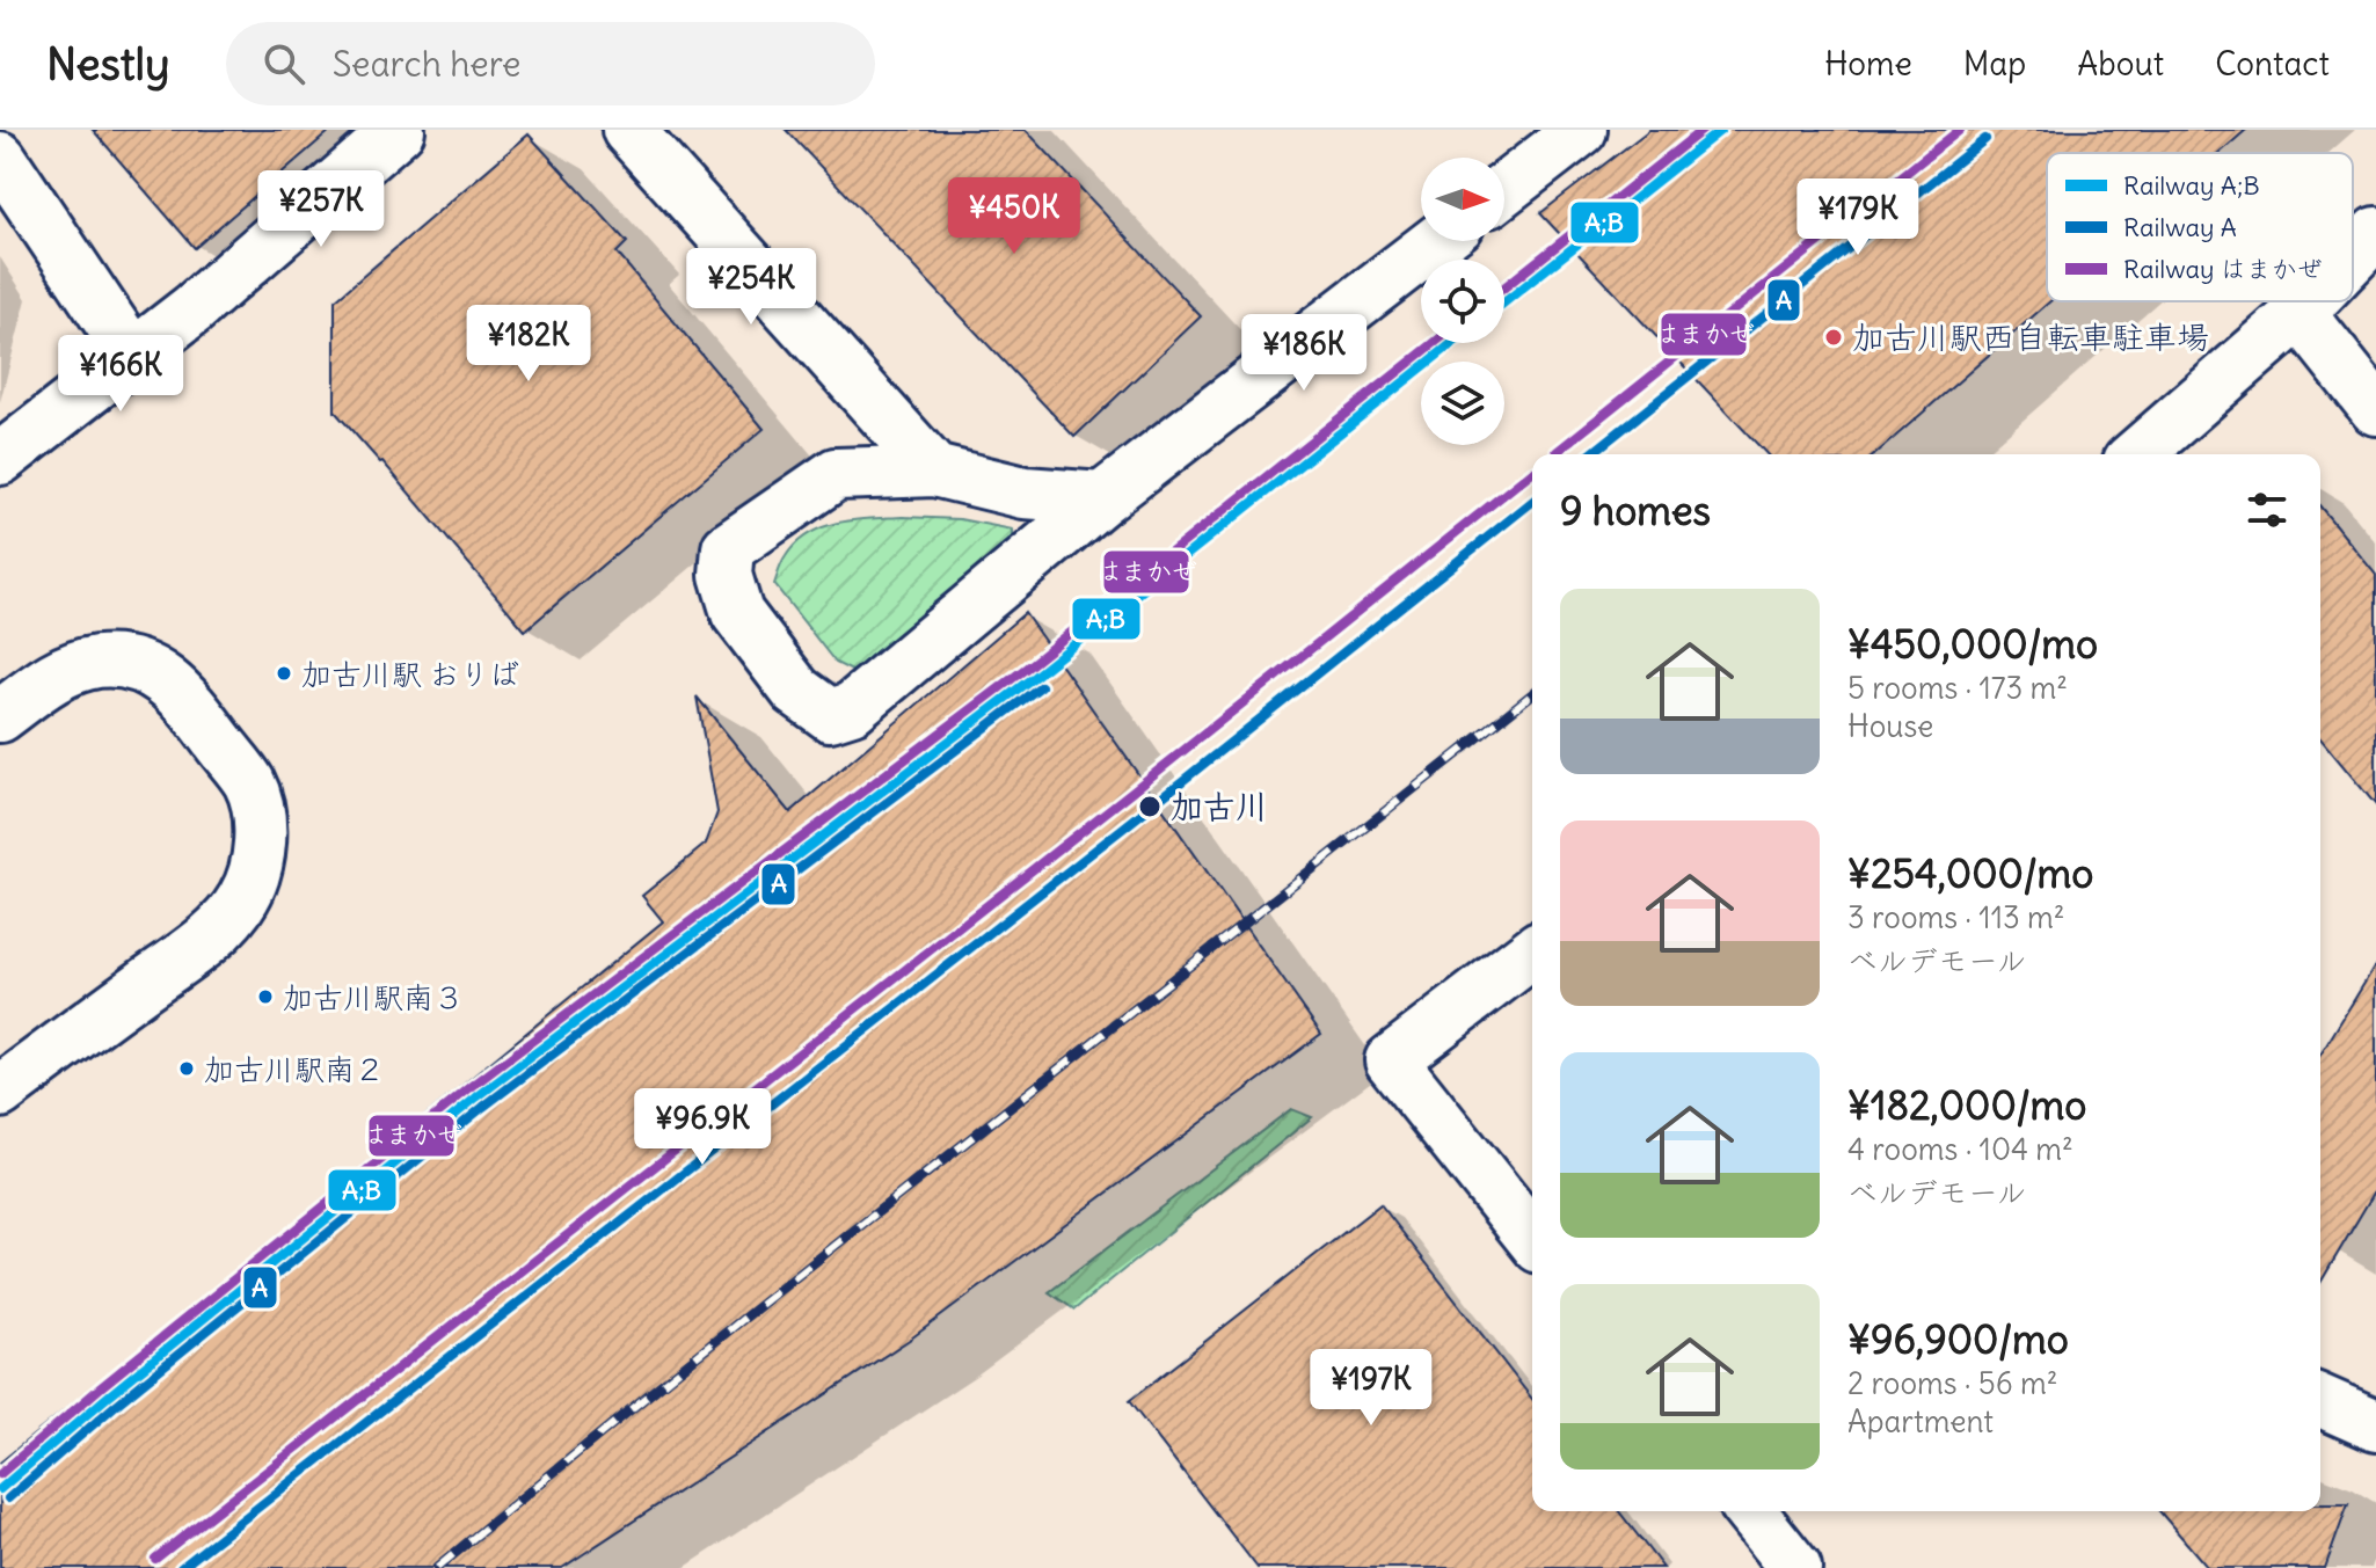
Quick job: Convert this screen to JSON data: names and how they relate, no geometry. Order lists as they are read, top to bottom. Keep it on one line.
{"places":["加古川駅西自転車駐車場","加古川駅 おりば","加古川","加古川駅南３","加古川駅南２"],"lines":["rail line A;B","rail line はまかぜ","rail line A"],"legend":["Railway A;B","Railway A","Railway はまかぜ"],"north":"right","page":{"header":"Nestly","search":"Search here","nav":["Home","Map","About","Contact"],"price":["¥257K","¥450K","¥179K","¥254K","¥182K","¥186K","¥166K","¥96.9K","¥197K"],"heading":"9 homes","list":[{"name":"¥450,000/mo","note":"5 rooms · 173 m² · House"},{"name":"¥254,000/mo","note":"3 rooms · 113 m² · ベルデモール"},{"name":"¥182,000/mo","note":"4 rooms · 104 m² · ベルデモール"},{"name":"¥96,900/mo","note":"2 rooms · 56 m² · Apartment"}]}}
